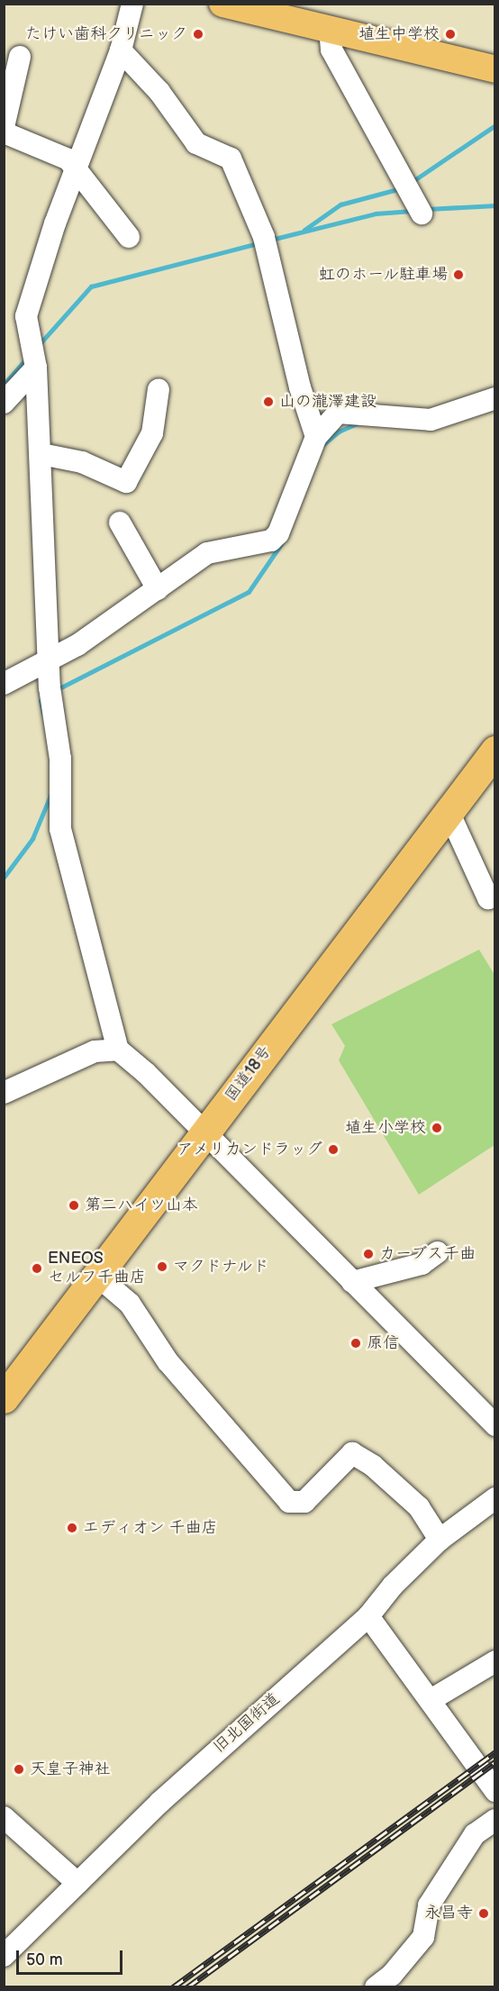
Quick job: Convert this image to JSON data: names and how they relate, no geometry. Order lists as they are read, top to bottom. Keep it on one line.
{"streets":{"highway":["国道18号"],"street":["旧北国街道"]},"places":["たけい歯科クリニック","埴生中学校","虹のホール駐車場","山の瀧澤建設","埴生小学校","アメリカンドラッグ","第二ハイツ山本","カーブス千曲","マクドナルド","ENEOS セルフ千曲店","原信","エディオン 千曲店","天皇子神社","永昌寺"],"scale_bar":"50 m"}
